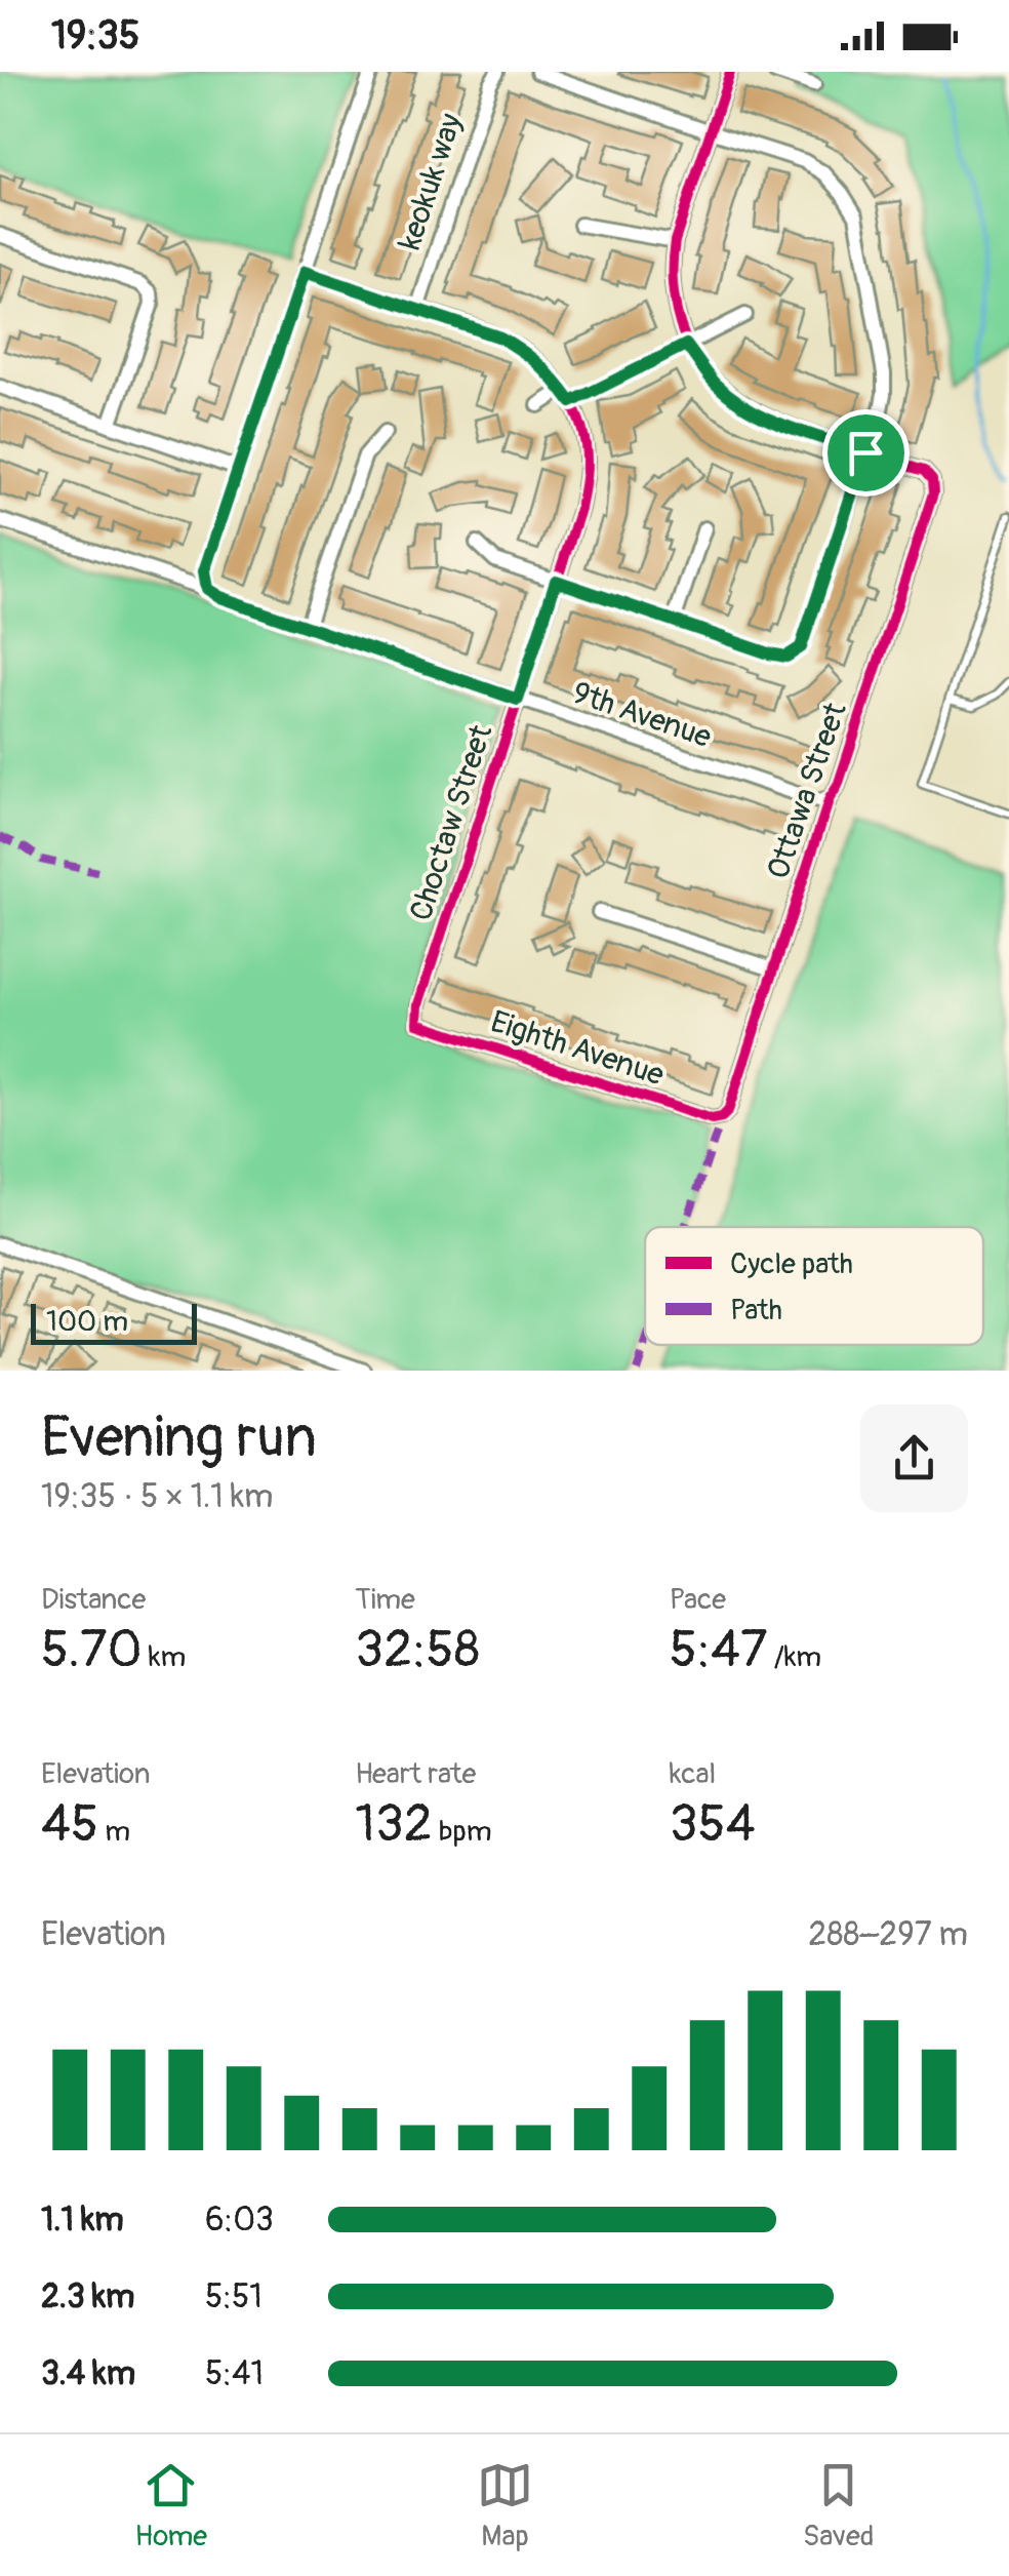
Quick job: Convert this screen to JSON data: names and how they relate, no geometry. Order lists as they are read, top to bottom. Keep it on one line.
{"streets":{"street":["keokuk way","9th Avenue","Ottawa Street","Choctaw Street","Eighth Avenue"]},"crossings":[["9th Avenue","Ottawa Street"],["9th Avenue","Choctaw Street"],["Ottawa Street","Eighth Avenue"],["Choctaw Street","Eighth Avenue"]],"legend":["Cycle path","Path"],"scale_bar":"100 m","page":{"status":"19:35","scale":"100 m","heading":["Evening run","19:35 · 5 × 1.1 km"],"stats":[["Distance","5.70 km"],["Time","32:58"],["Pace","5:47 /km"],["Elevation","45 m"],["Heart rate","132 bpm"],["kcal","354"]],"chart":["Elevation","288–297 m"],"list":[{"name":"1.1 km","note":"6:03"},{"name":"2.3 km","note":"5:51"},{"name":"3.4 km","note":"5:41"}],"tabs":["Home","Map","Saved"]}}
